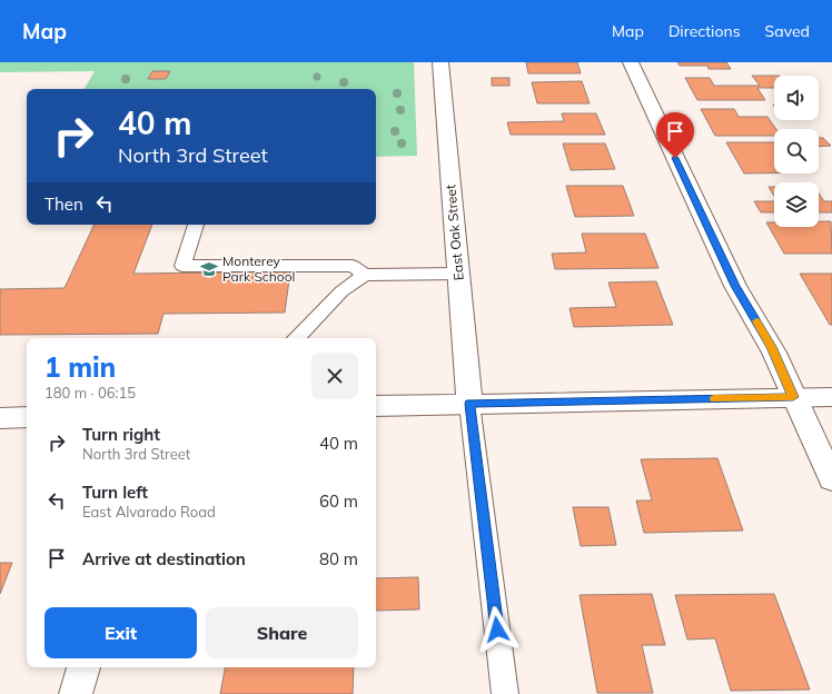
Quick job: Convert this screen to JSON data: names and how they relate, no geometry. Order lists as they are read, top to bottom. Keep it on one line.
{"streets":{"street":["East Oak Street"]},"places":{"school or university":["Monterey Park School"]},"page":{"header":"Map","nav":["Map","Directions","Saved"],"turn":["40 m","North 3rd Street"],"then":"Then","heading":["1 min","180 m · 06:15"],"list":[{"name":"Turn right","note":"North 3rd Street","value":"40 m"},{"name":"Turn left","note":"East Alvarado Road","value":"60 m"},{"name":"Arrive at destination","value":"80 m"}],"buttons":["Exit","Share"]}}
